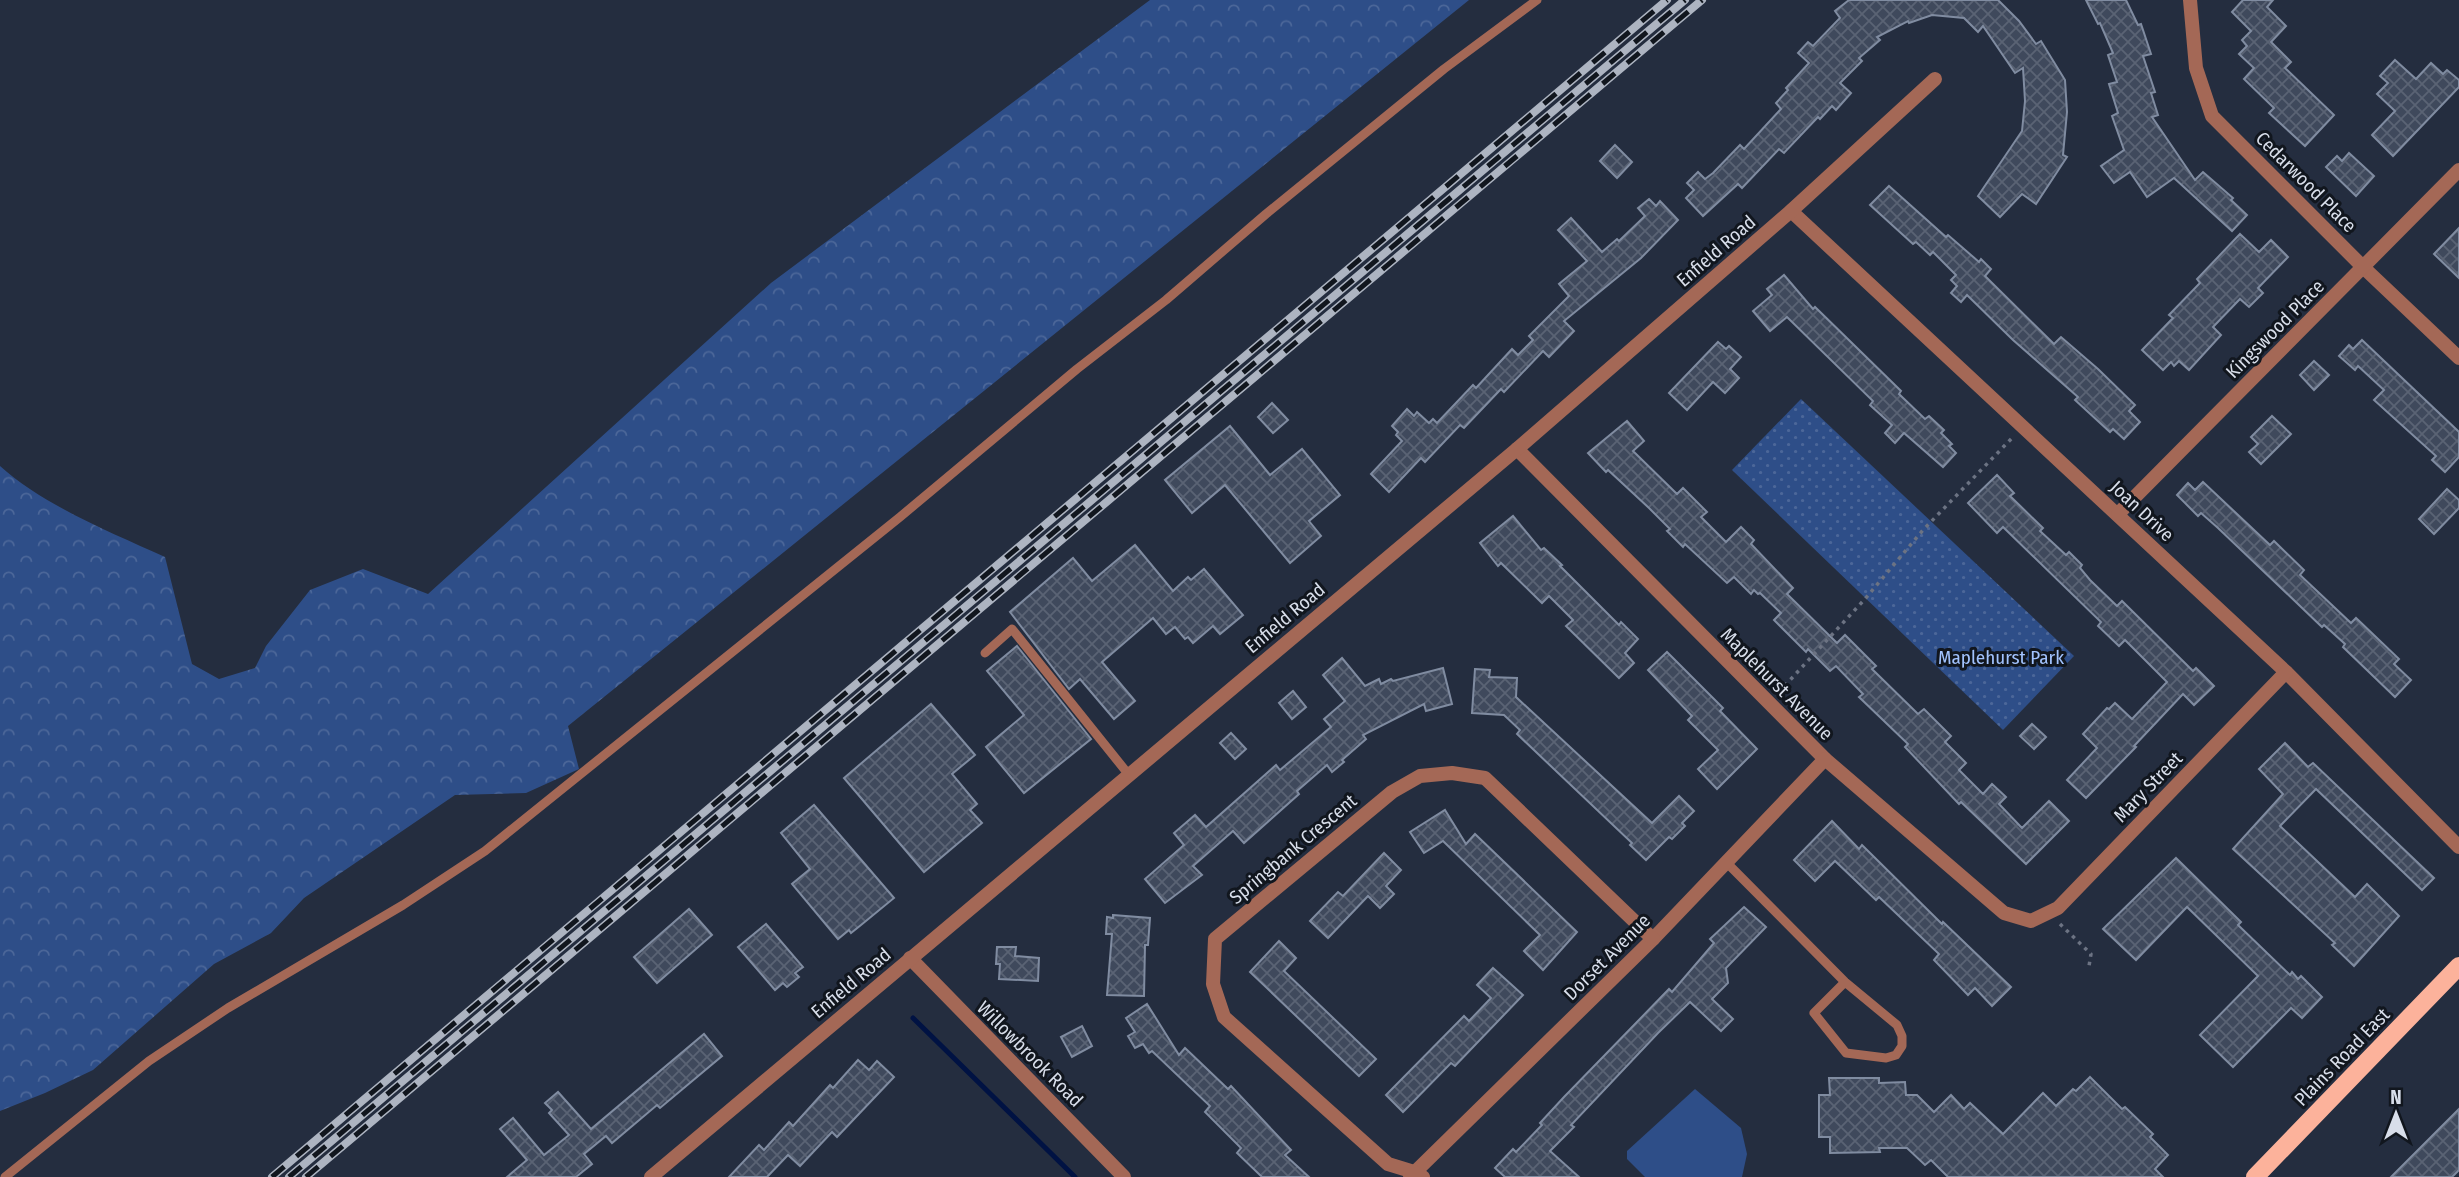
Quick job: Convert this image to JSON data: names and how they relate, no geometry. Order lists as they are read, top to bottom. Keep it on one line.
{"streets":{"main road":["Plains Road East"],"street":["Cedarwood Place","Enfield Road","Kingswood Place","Joan Drive","Maplehurst Avenue","Mary Street","Springbank Crescent","Dorset Avenue","Willowbrook Road"]},"crossings":[["Cedarwood Place","Kingswood Place"],["Enfield Road","Joan Drive"],["Enfield Road","Maplehurst Avenue"],["Enfield Road","Willowbrook Road"],["Kingswood Place","Joan Drive"],["Joan Drive","Mary Street"],["Maplehurst Avenue","Mary Street"],["Maplehurst Avenue","Dorset Avenue"],["Springbank Crescent","Dorset Avenue"]],"parks":["Maplehurst Park"],"north":"top"}
